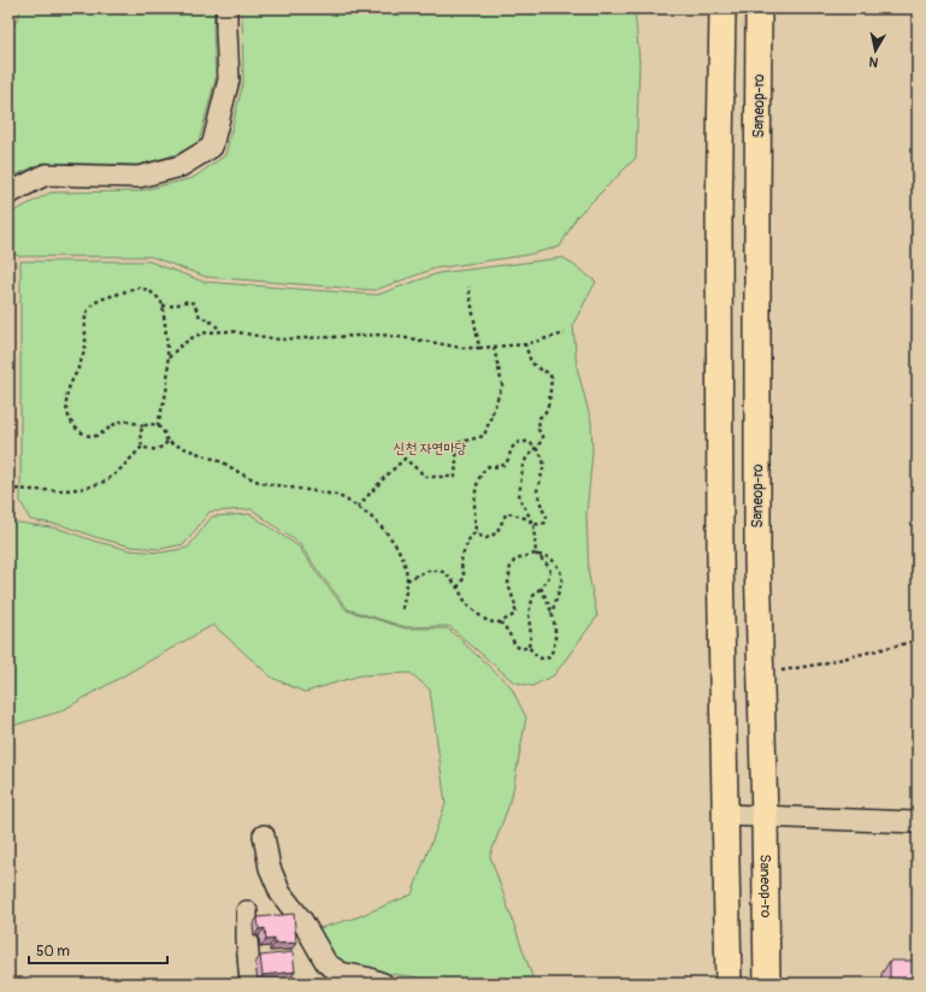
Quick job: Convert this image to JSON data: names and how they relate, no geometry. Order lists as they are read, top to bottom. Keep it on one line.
{"streets":{"main road":["Saneop-ro"]},"parks":["신천 자연마당"],"scale_bar":"50 m","north":"bottom"}
